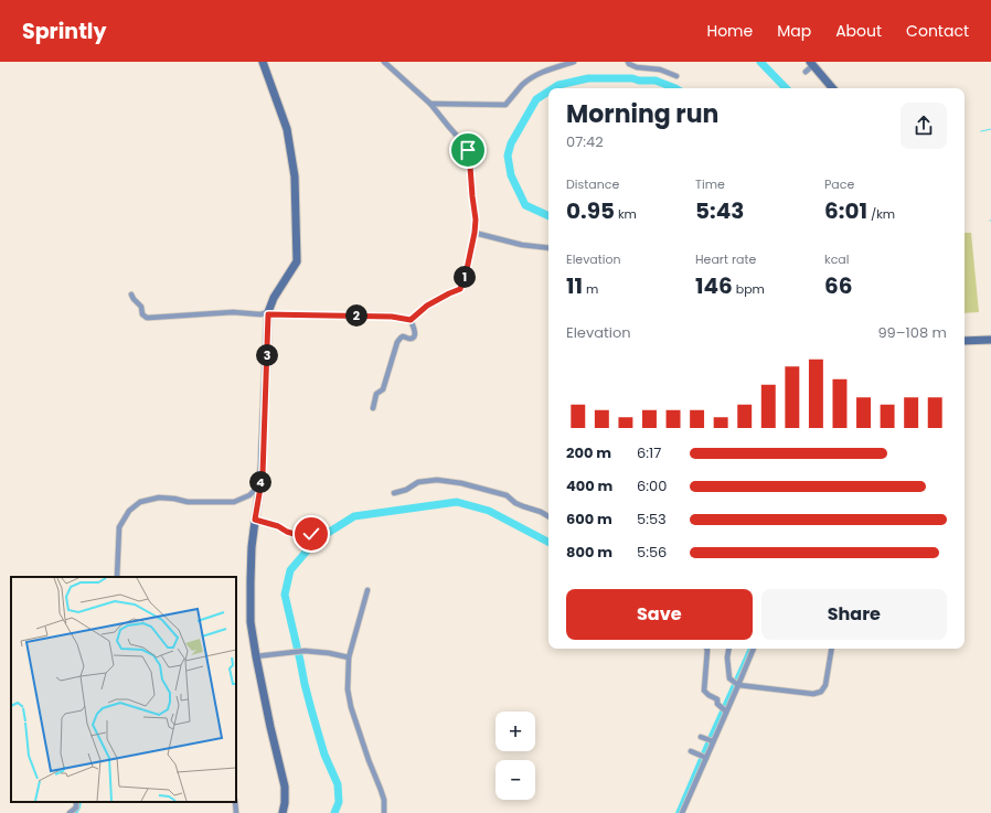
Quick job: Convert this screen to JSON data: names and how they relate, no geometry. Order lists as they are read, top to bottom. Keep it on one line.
{"page":{"header":"Sprintly","nav":["Home","Map","About","Contact"],"heading":["Morning run","07:42"],"stats":[["Distance","0.95 km"],["Time","5:43"],["Pace","6:01 /km"],["Elevation","11 m"],["Heart rate","146 bpm"],["kcal","66"]],"pins":["1","2","3","4"],"chart":["Elevation","99–108 m"],"list":[{"name":"200 m","note":"6:17"},{"name":"400 m","note":"6:00"},{"name":"600 m","note":"5:53"},{"name":"800 m","note":"5:56"}],"buttons":["Save","Share"],"map_buttons":["+","−"]}}
